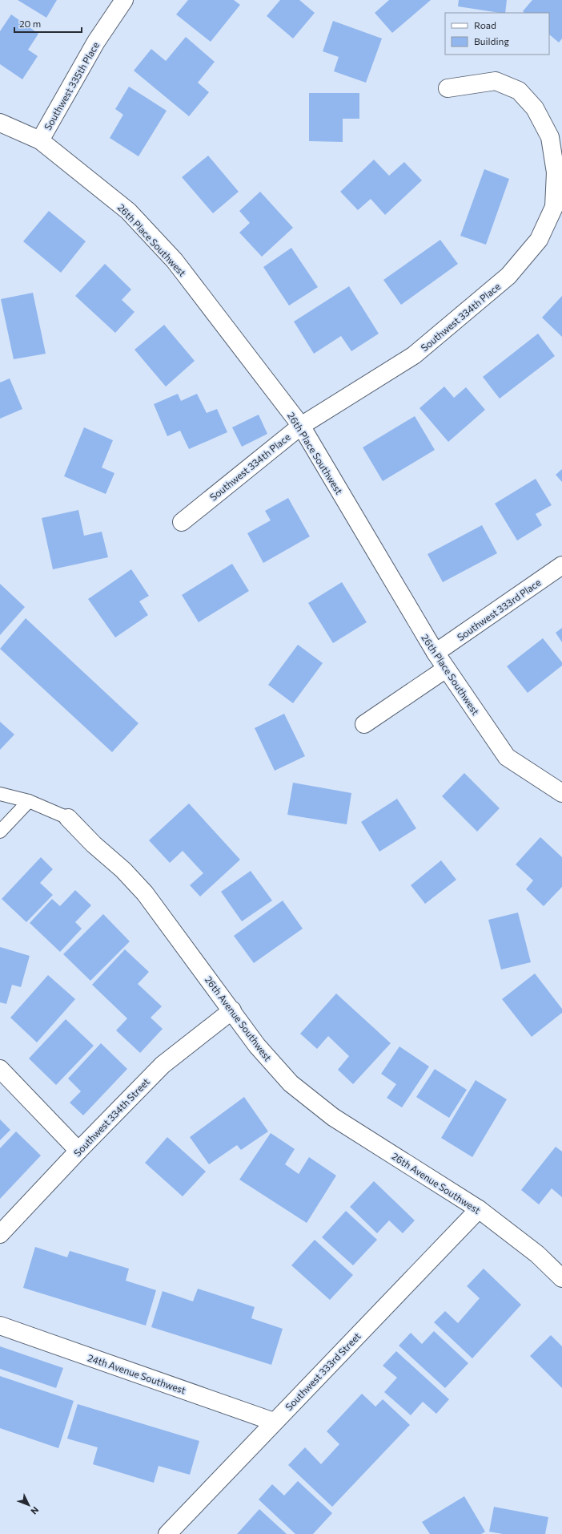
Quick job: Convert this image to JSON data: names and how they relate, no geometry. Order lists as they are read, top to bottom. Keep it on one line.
{"streets":{"street":["Southwest 335th Place","26th Place Southwest","Southwest 334th Place","Southwest 333rd Place","26th Avenue Southwest","Southwest 334th Street","Southwest 333rd Street","24th Avenue Southwest"]},"crossings":[["Southwest 335th Place","26th Place Southwest"],["26th Place Southwest","Southwest 334th Place"],["26th Place Southwest","Southwest 333rd Place"],["26th Avenue Southwest","Southwest 334th Street"],["26th Avenue Southwest","Southwest 333rd Street"],["Southwest 333rd Street","24th Avenue Southwest"]],"legend":["Road","Building"],"scale_bar":"20 m","north":"bottom right"}
